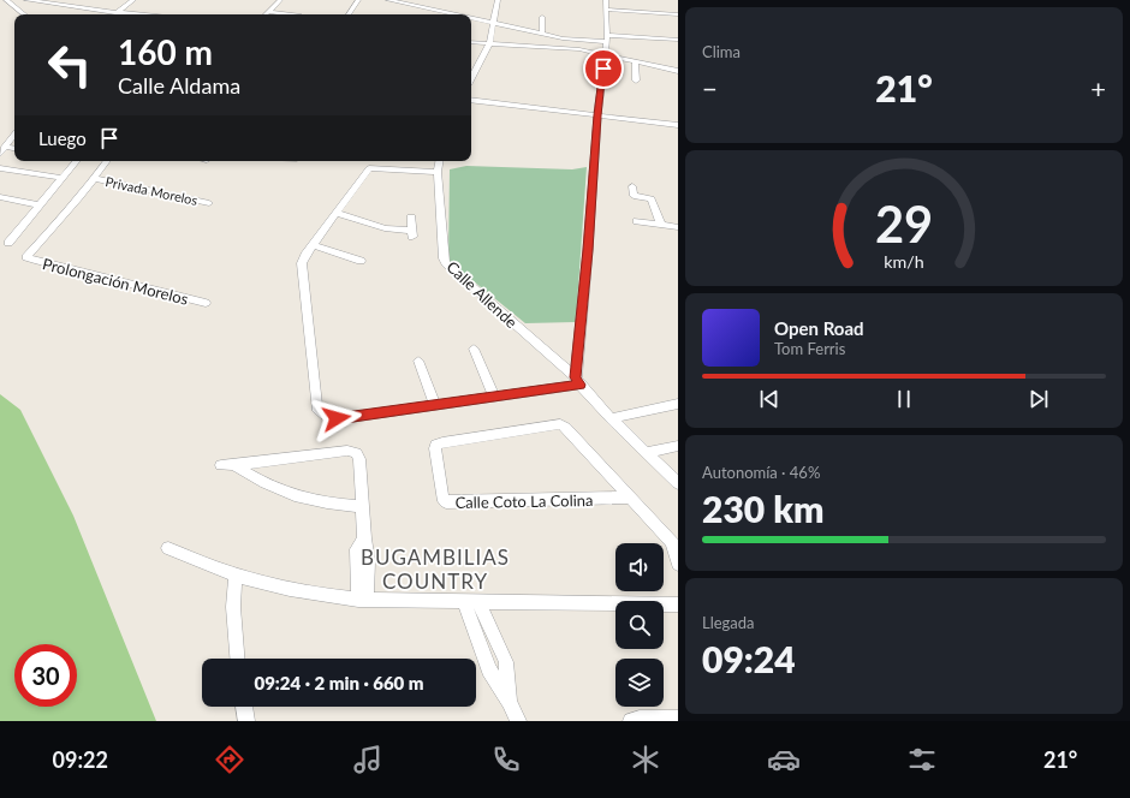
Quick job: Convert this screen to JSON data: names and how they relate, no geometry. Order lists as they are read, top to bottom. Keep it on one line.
{"streets":{"street":["Privada Morelos","Prolongación Morelos","Calle Allende","Calle Coto La Colina"]},"crossings":[["Privada Morelos","Prolongación Morelos"]],"districts":["BUGAMBILIAS COUNTRY"],"page":{"tile":["Clima",["Autonomía · 46%","230 km"],["Llegada","09:24"]],"turn":["160 m","Calle Aldama"],"heat":["−","21°","+"],"then":"Luego","song":["Open Road","Tom Ferris"],"limit":"30","trip":"09:24 · 2 min · 660 m","tabs":["09:22","21°"],"gauge":["29","km/h"]}}
